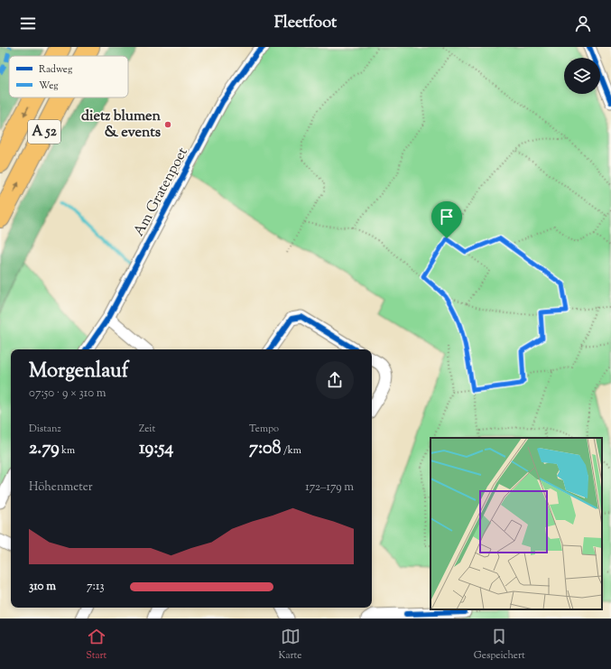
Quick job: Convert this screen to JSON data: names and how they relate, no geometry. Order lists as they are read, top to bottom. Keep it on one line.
{"streets":{"highway":["A 52"],"street":["Am Gratenpoet"]},"places":["dietz blumen & events"],"legend":["Radweg","Weg"],"page":{"header":"Fleetfoot","heading":["Morgenlauf","07:50 · 9 × 310 m"],"stats":[["Distanz","2.79 km"],["Zeit","19:54"],["Tempo","7:08 /km"]],"chart":["Höhenmeter","172–179 m"],"list":[{"name":"310 m","note":"7:13"}],"tabs":["Start","Karte","Gespeichert"]}}
